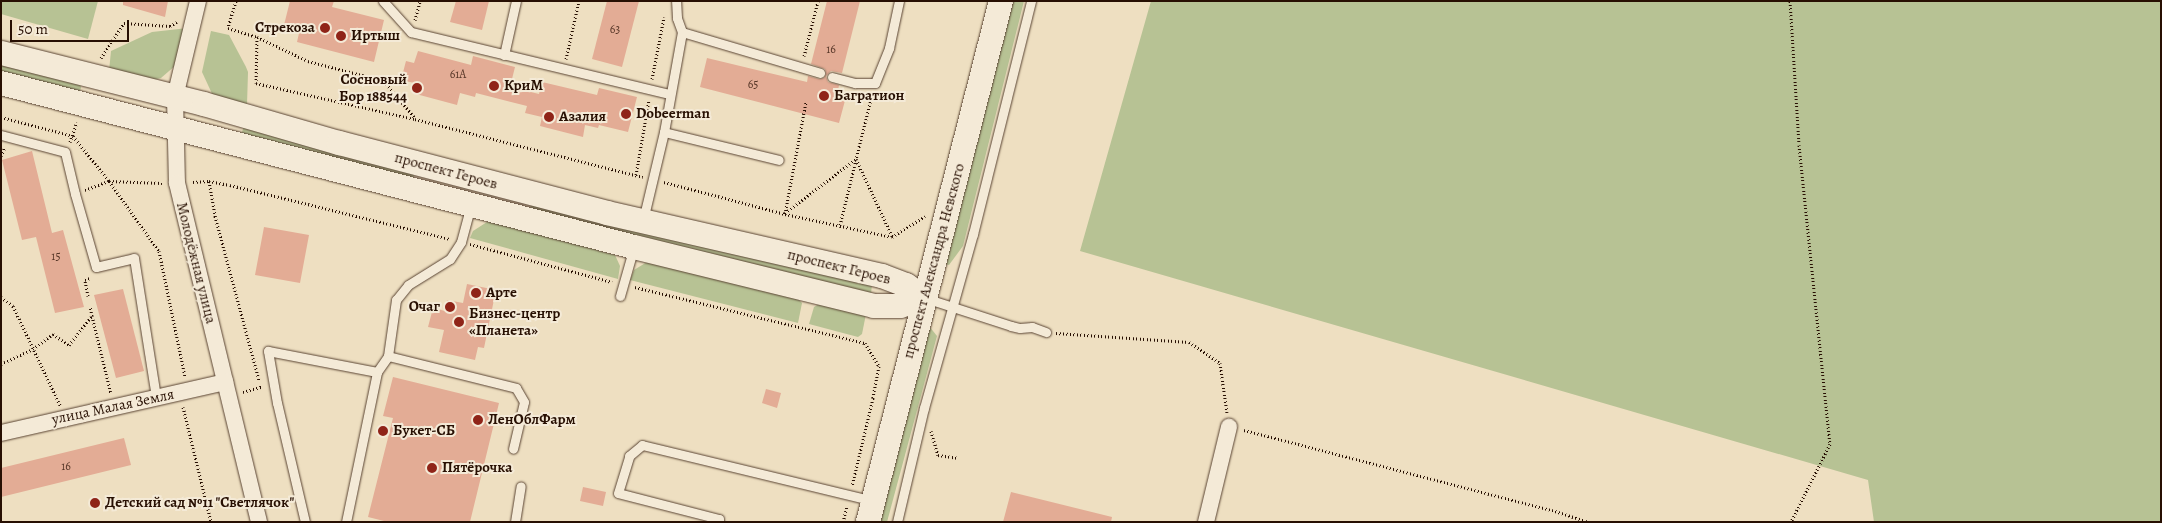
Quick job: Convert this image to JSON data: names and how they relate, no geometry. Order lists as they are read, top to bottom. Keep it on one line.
{"streets":{"main road":["проспект Героев","проспект Александра Невского"],"street":["Молодёжная улица","улица Малая Земля"]},"crossings":[["проспект Героев","проспект Александра Невского"],["проспект Героев","Молодёжная улица"],["Молодёжная улица","улица Малая Земля"]],"places":["Стрекоза","Иртыш","КриМ","Сосновый Бор 188544","Багратион","Dobeerman","Азалия","Арте","Очаг","Бизнес-центр «Планета»","ЛенОблФарм","Букет-СБ","Пятёрочка","Детский сад №11 \"Светлячок\""],"house_numbers":["63","16","61А","65","15","16"],"scale_bar":"50 m"}
